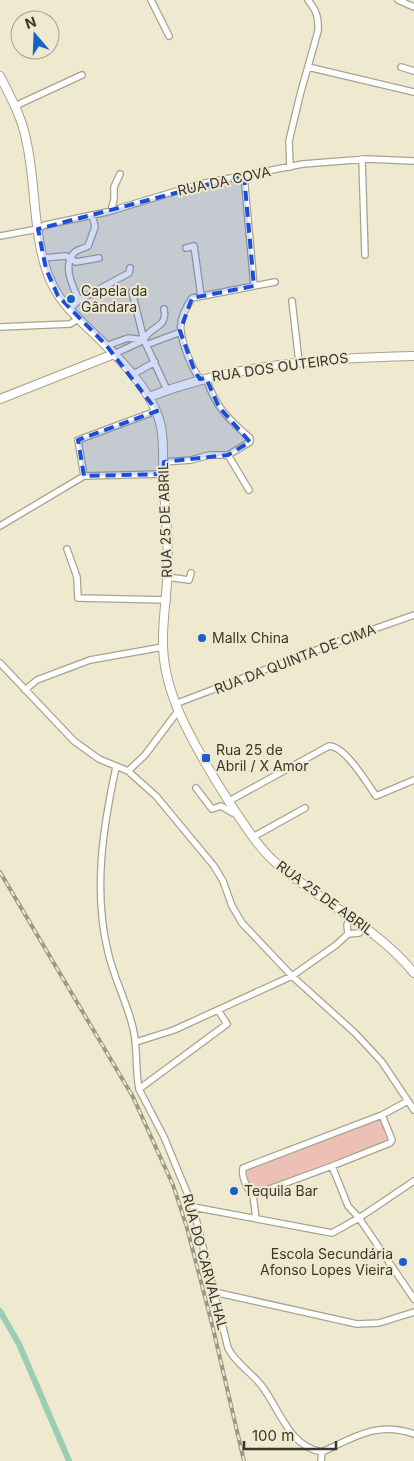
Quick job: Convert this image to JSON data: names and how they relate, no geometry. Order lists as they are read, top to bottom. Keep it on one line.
{"streets":{"main road":["RUA DOS OUTEIROS","RUA 25 DE ABRIL"],"street":["RUA DA COVA","RUA DA QUINTA DE CIMA","RUA DO CARVALHAL"]},"crossings":[["RUA DA COVA","RUA 25 DE ABRIL"],["RUA DOS OUTEIROS","RUA 25 DE ABRIL"],["RUA 25 DE ABRIL","RUA DA QUINTA DE CIMA"]],"places":{"other":["Capela da Gândara","Mallx China","Tequila Bar","Escola Secundária Afonso Lopes Vieira"],"transit":["Rua 25 de Abril / X Amor"]},"scale_bar":"100 m","north":"top"}
